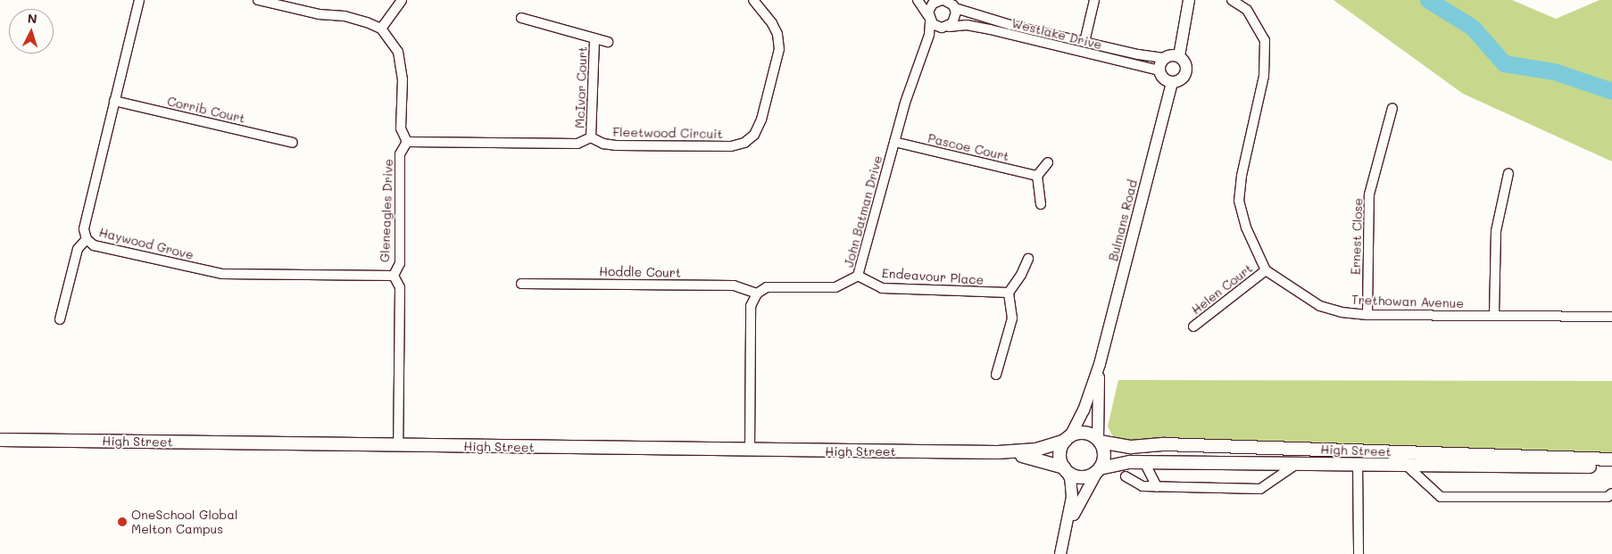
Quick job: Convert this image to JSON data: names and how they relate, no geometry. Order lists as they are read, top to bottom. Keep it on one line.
{"streets":{"main road":["High Street"],"street":["Westlake Drive","McIvor Court","Corrib Court","Fleetwood Circuit","Pascoe Court","Gleneagles Drive","John Batman Drive","Bulmans Road","Ernest Close","Haywood Grove","Hoddle Court","Endeavour Place","Helen Court","Trethowan Avenue"]},"crossings":[["Westlake Drive","John Batman Drive"],["Westlake Drive","Bulmans Road"],["McIvor Court","Fleetwood Circuit"],["Corrib Court","Haywood Grove"],["Pascoe Court","John Batman Drive"],["Gleneagles Drive","Haywood Grove"],["Gleneagles Drive","High Street"],["John Batman Drive","Hoddle Court"],["John Batman Drive","Endeavour Place"],["Bulmans Road","High Street"],["Ernest Close","Trethowan Avenue"],["Helen Court","Trethowan Avenue"]],"places":["OneSchool Global Melton Campus"],"north":"top"}
